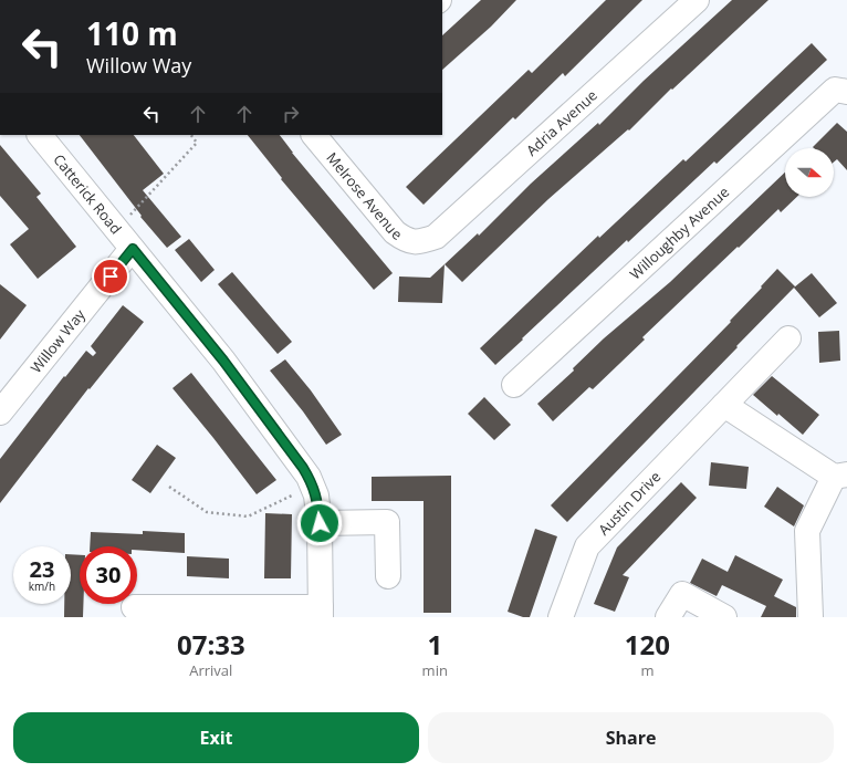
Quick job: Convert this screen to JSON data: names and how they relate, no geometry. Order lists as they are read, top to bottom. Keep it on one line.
{"streets":{"street":["Adria Avenue","Catterick Road","Melrose Avenue","Willoughby Avenue","Willow Way","Austin Drive"]},"crossings":[["Adria Avenue","Melrose Avenue"],["Catterick Road","Willow Way"]],"north":"right","page":{"turn":["110 m","Willow Way"],"speed":"23 km/h","limit":"30","eta":["07:33","Arrival","1","min","120","m"],"buttons":["Exit","Share"]}}
